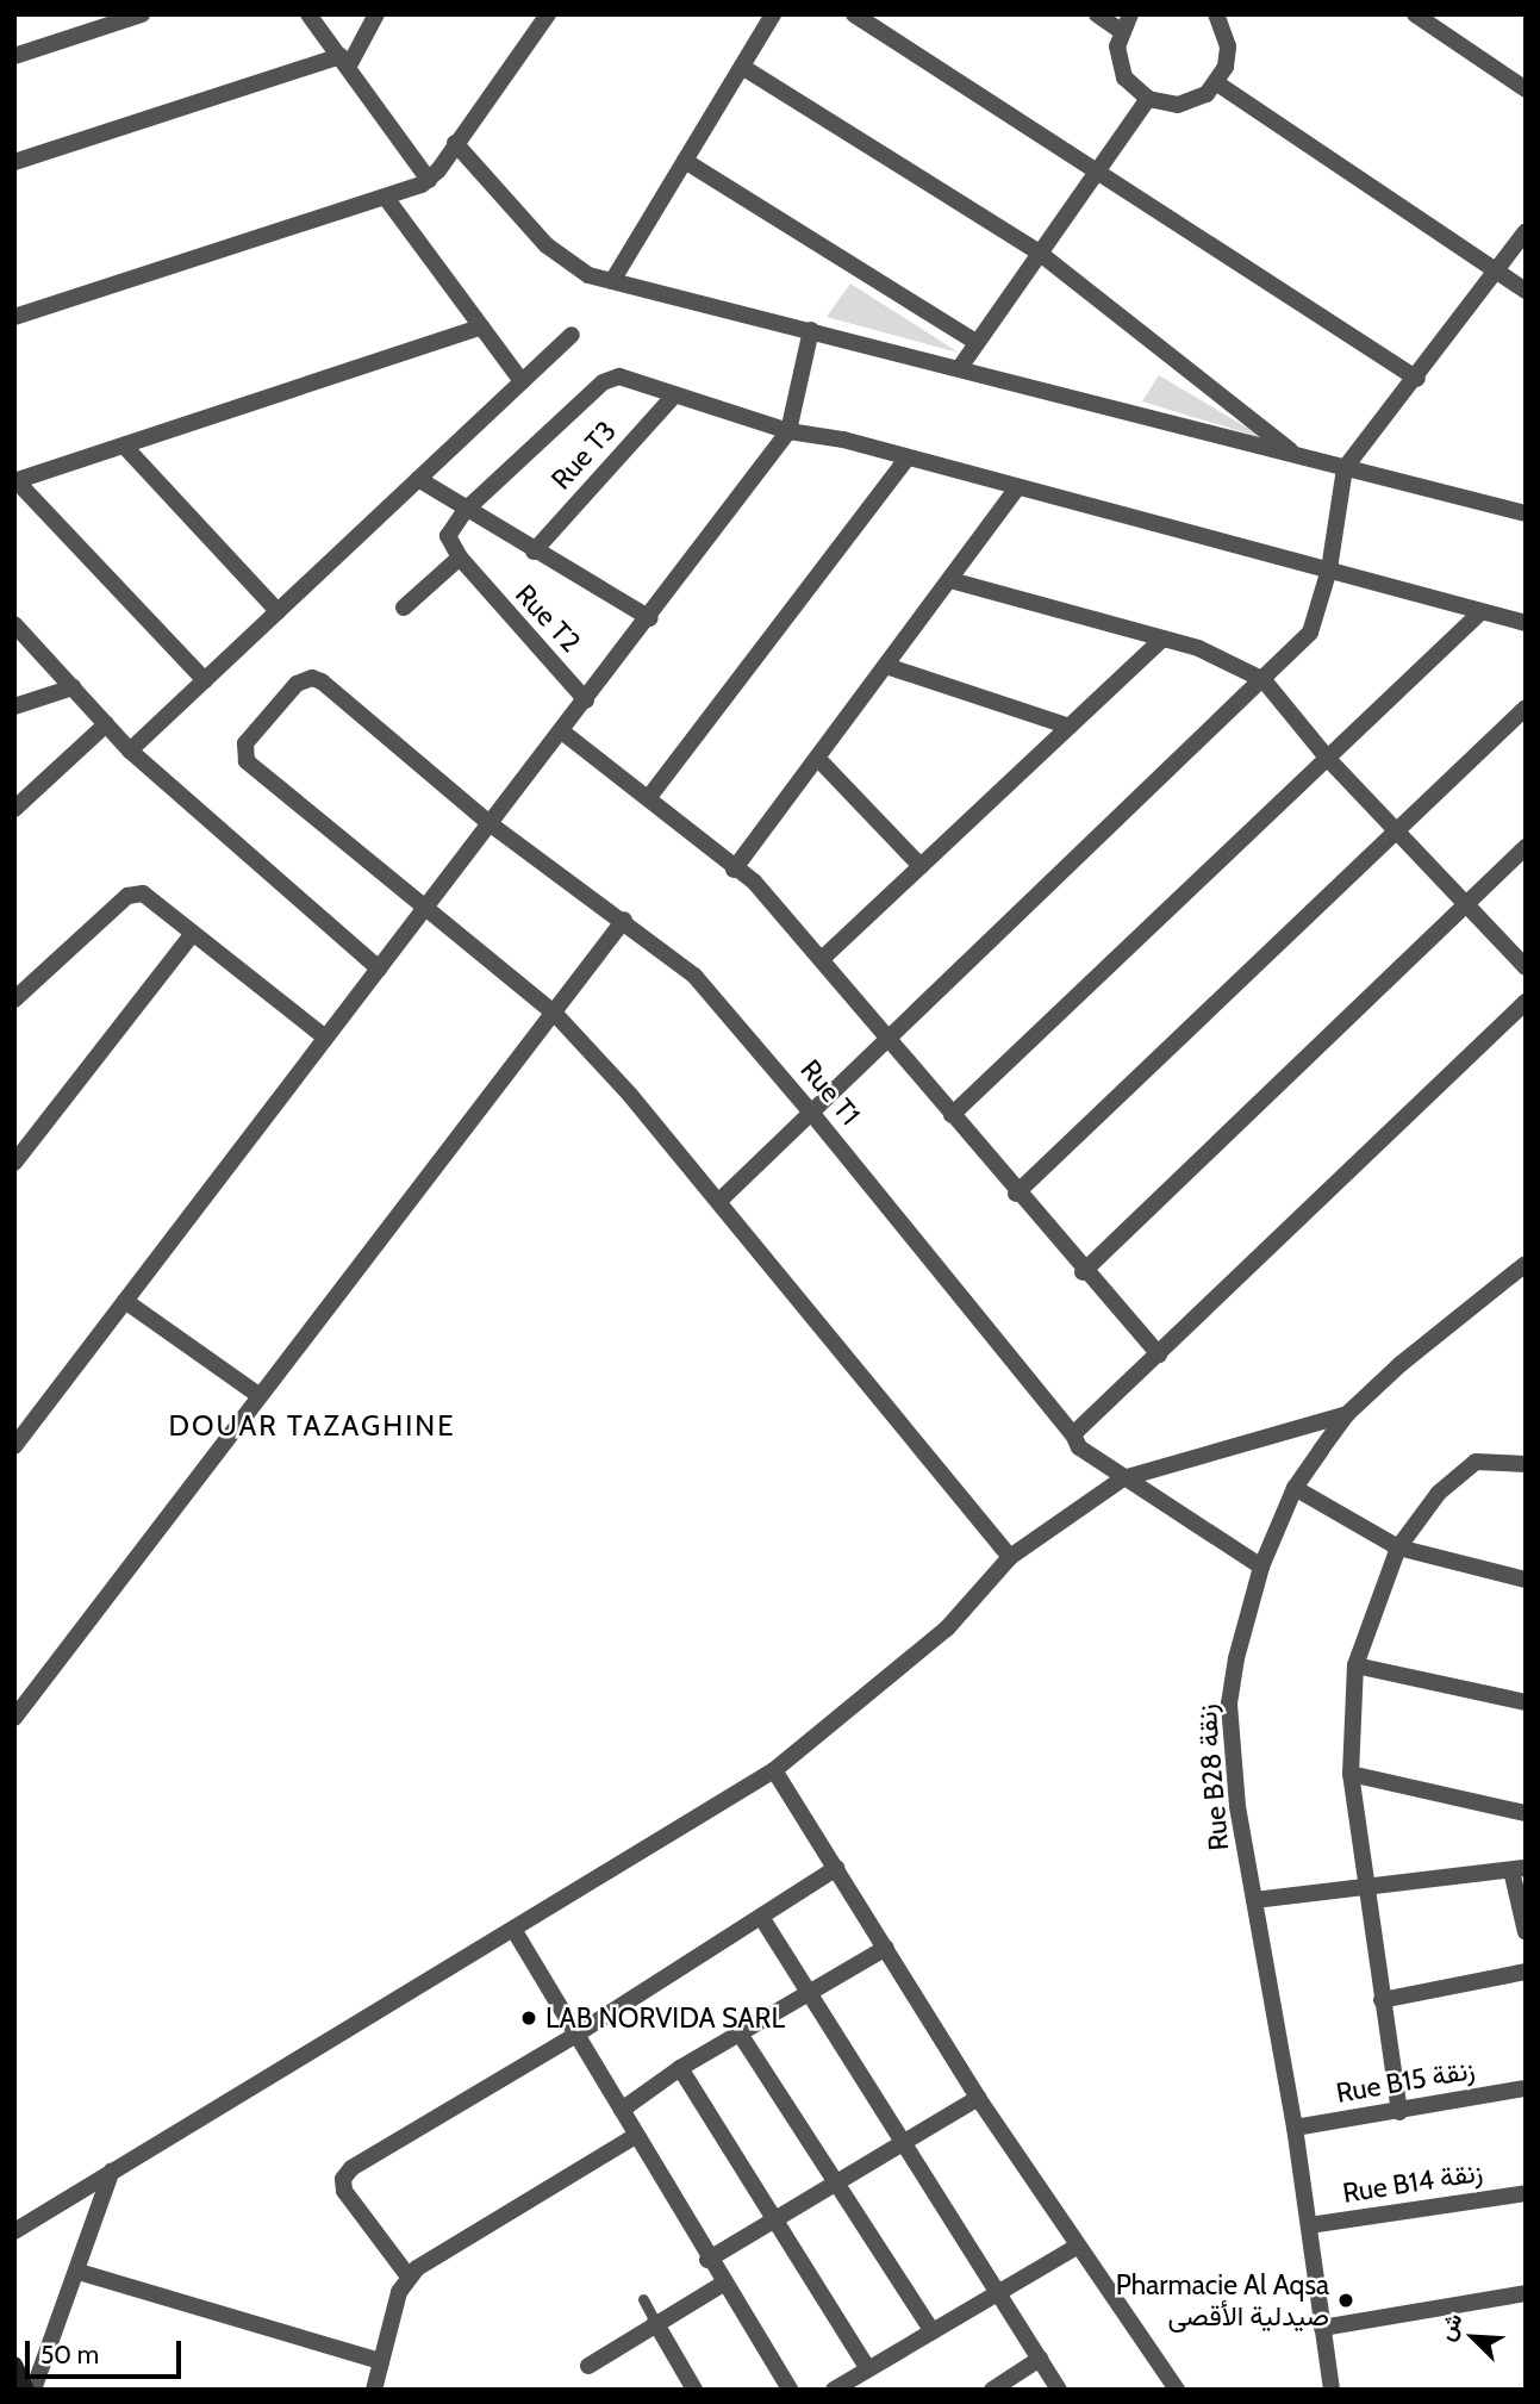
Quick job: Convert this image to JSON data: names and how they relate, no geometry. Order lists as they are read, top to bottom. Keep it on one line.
{"streets":{"street":["Rue T3","Rue T2","Rue T1","Rue B28 زنقة","Rue B15 زنقة","Rue B14 زنقة"]},"crossings":[["Rue T1","Rue B28 زنقة"],["Rue B28 زنقة","Rue B15 زنقة"],["Rue B28 زنقة","Rue B14 زنقة"]],"districts":["DOUAR TAZAGHINE"],"places":["LAB NORVIDA SARL","Pharmacie Al Aqsa صيدلية الأقصى"],"scale_bar":"50 m","north":"top left"}
